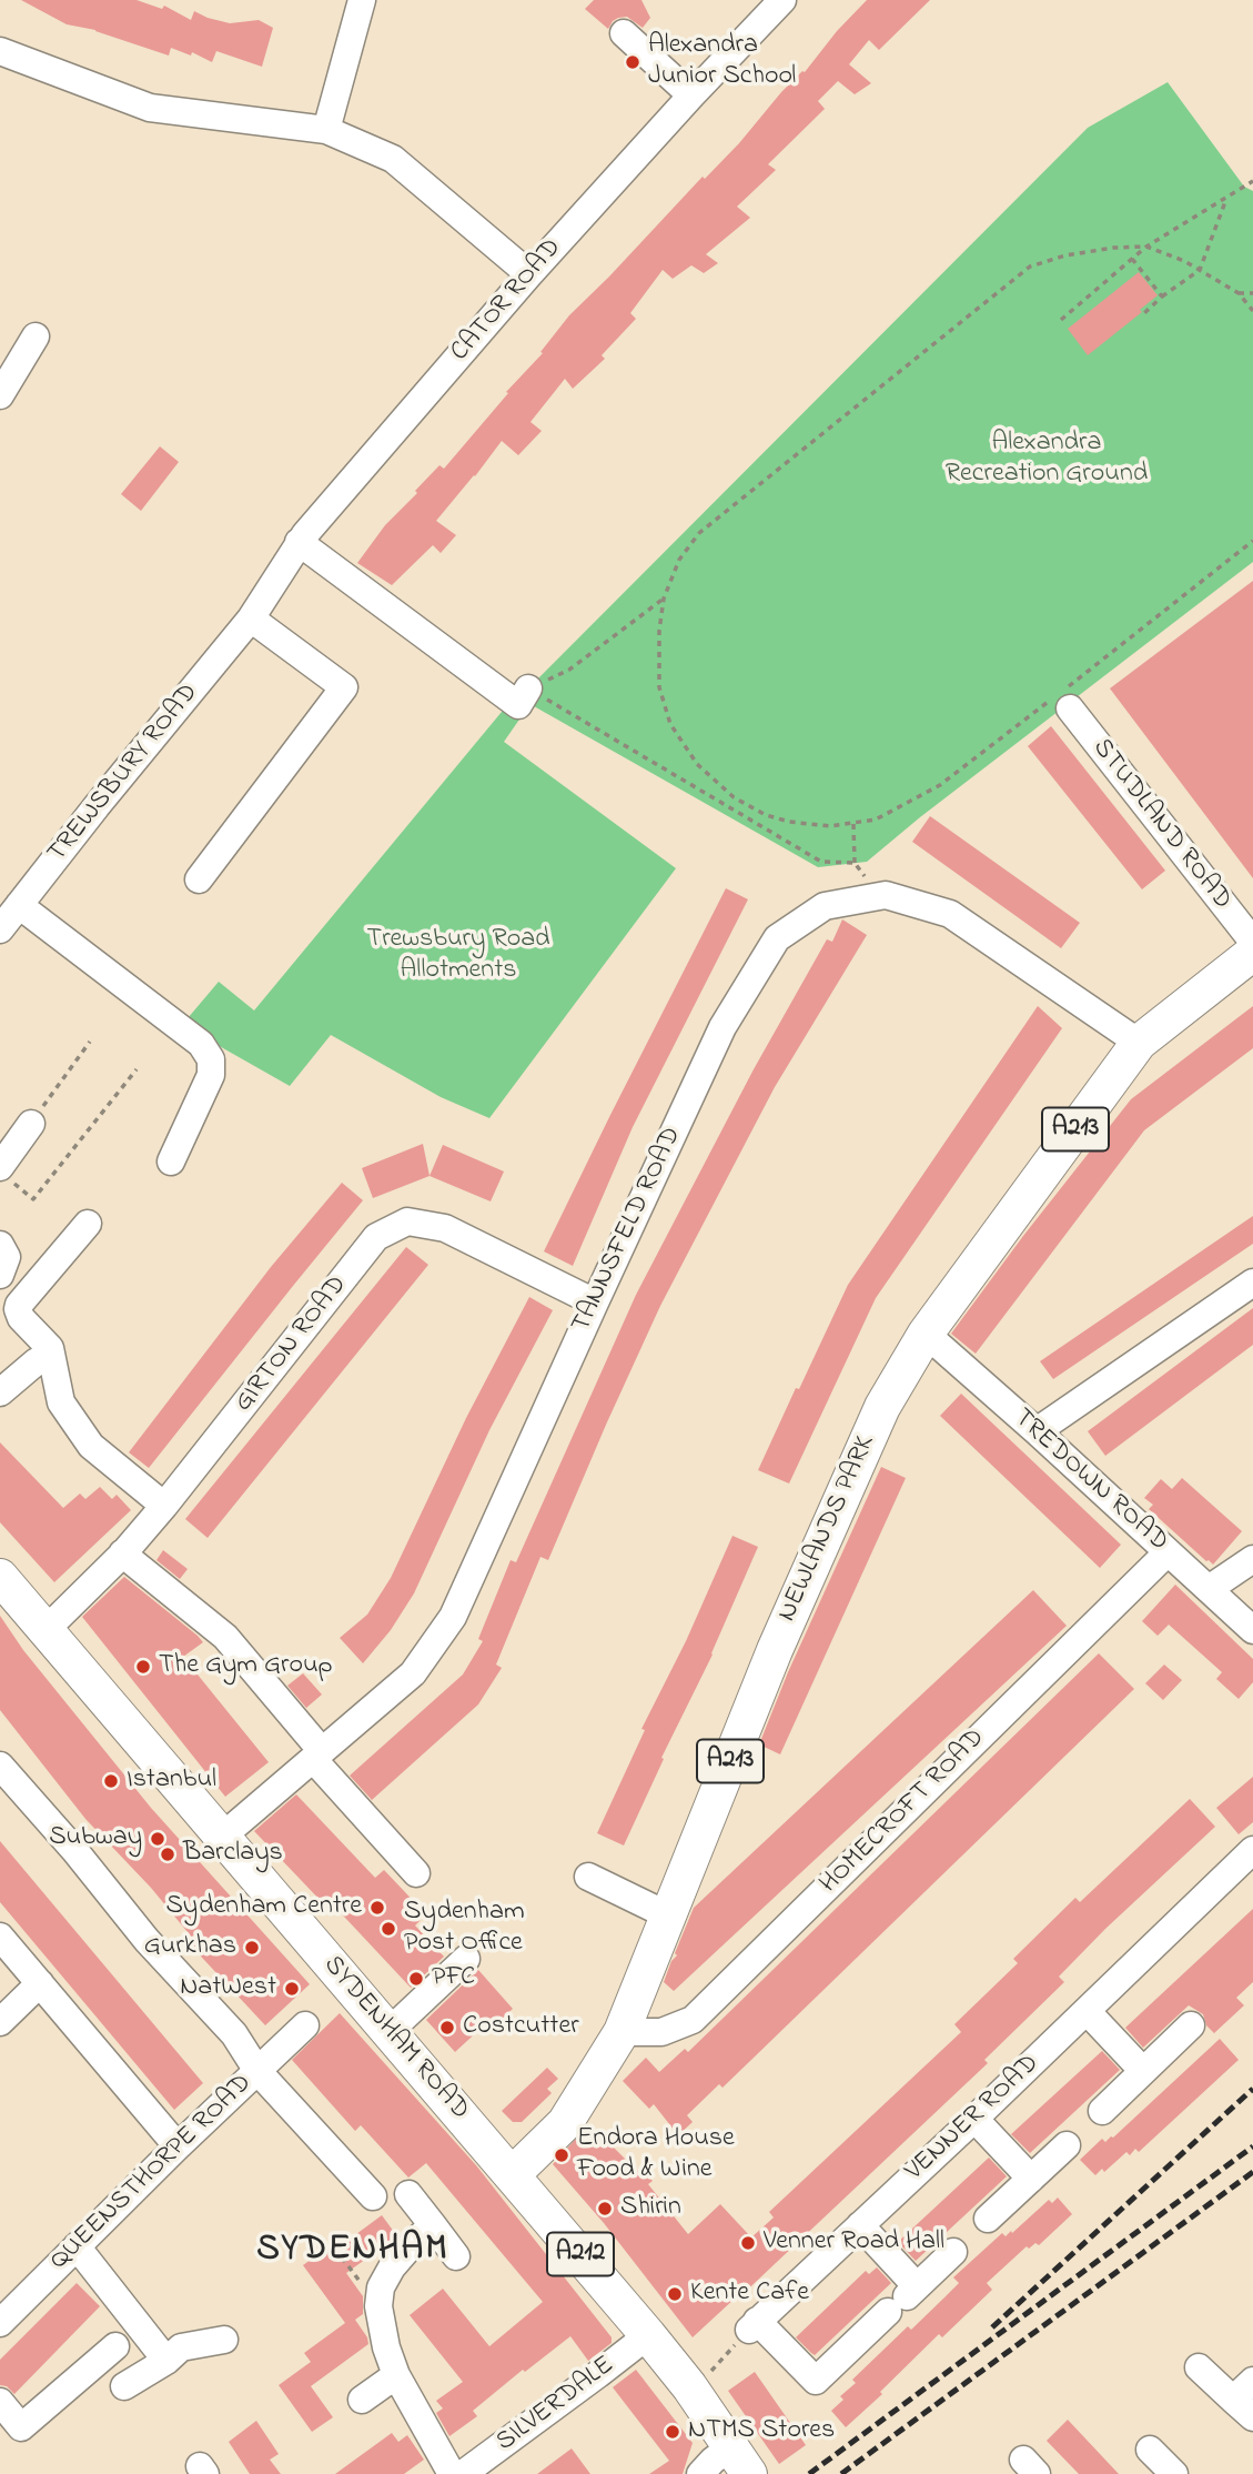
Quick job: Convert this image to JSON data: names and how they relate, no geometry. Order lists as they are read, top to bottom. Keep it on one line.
{"streets":{"main road":["A213","NEWLANDS PARK","SYDENHAM ROAD","A212"],"street":["CATOR ROAD","TREWSBURY ROAD","STUDLAND ROAD","TANNSFELD ROAD","GIRTON ROAD","TREDOWN ROAD","HOMECROFT ROAD","VENNER ROAD","QUEENSTHORPE ROAD","SILVERDALE"]},"crossings":[["CATOR ROAD","TREWSBURY ROAD"],["TANNSFELD ROAD","GIRTON ROAD"],["TANNSFELD ROAD","NEWLANDS PARK"],["TANNSFELD ROAD","SYDENHAM ROAD"],["GIRTON ROAD","SYDENHAM ROAD"],["TREDOWN ROAD","NEWLANDS PARK"],["TREDOWN ROAD","HOMECROFT ROAD"],["NEWLANDS PARK","HOMECROFT ROAD"],["NEWLANDS PARK","SYDENHAM ROAD"],["SYDENHAM ROAD","SILVERDALE"]],"districts":["SYDENHAM"],"parks":["Alexandra Recreation Ground","Trewsbury Road Allotments"],"places":["Alexandra Junior School","The Gym Group","Istanbul","Subway","Barclays","Sydenham Centre","Sydenham Post Office","Gurkhas","PFC","NatWest","Costcutter","Endora House Food & Wine","Shirin","Venner Road Hall","Kente Cafe","NTMS Stores"]}
